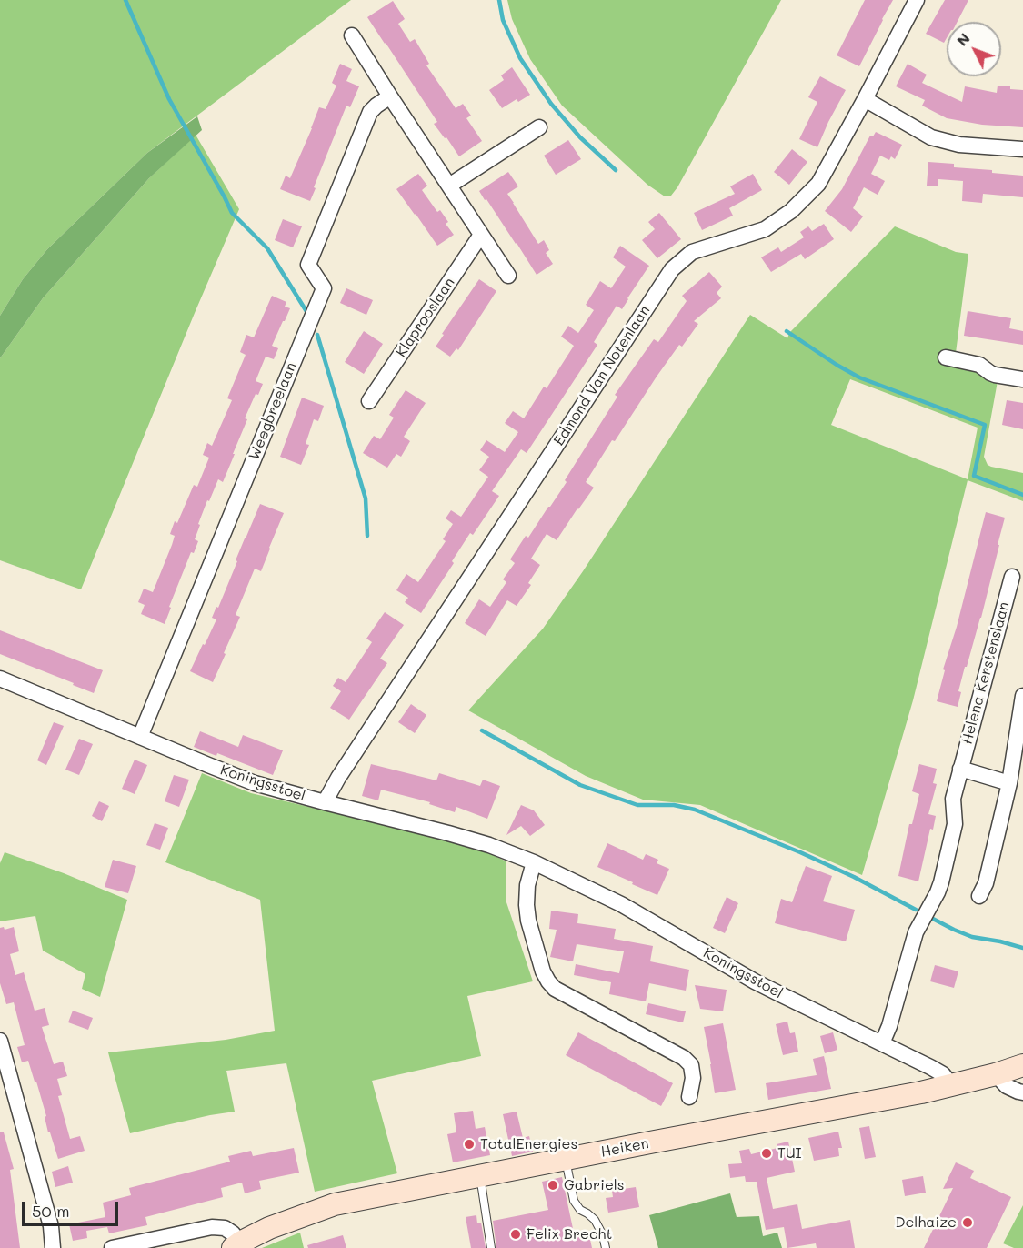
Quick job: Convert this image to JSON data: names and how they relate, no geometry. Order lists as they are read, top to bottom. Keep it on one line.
{"streets":{"main road":["Heiken"],"street":["Klaprooslaan","Edmond Van Notenlaan","Weegbreelaan","Helena Kerstenslaan","Koningsstoel"]},"crossings":[["Edmond Van Notenlaan","Koningsstoel"],["Weegbreelaan","Koningsstoel"],["Helena Kerstenslaan","Koningsstoel"],["Koningsstoel","Heiken"]],"places":["TotalEnergies","TUI","Gabriels","Delhaize","Felix Brecht"],"scale_bar":"50 m","north":"top left"}
